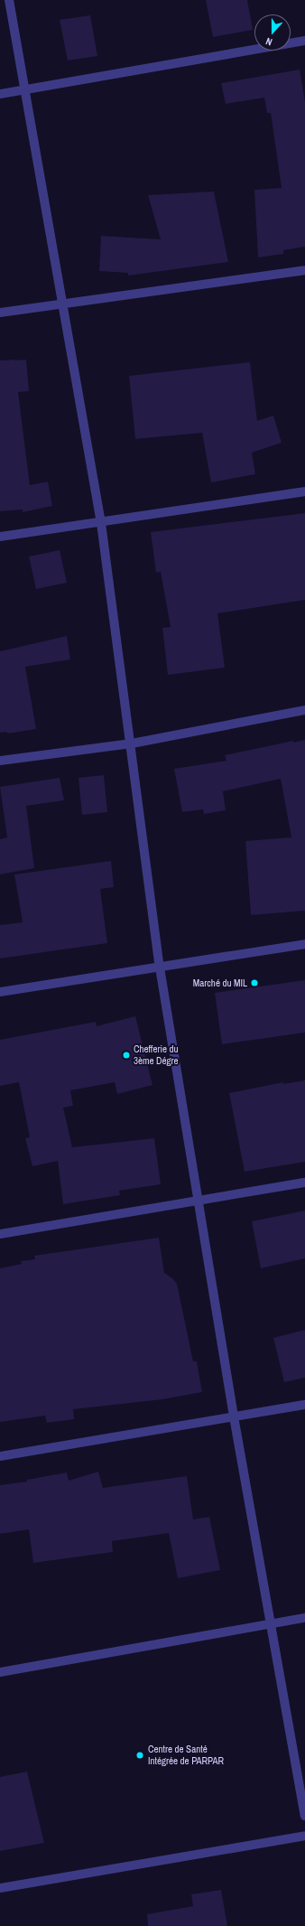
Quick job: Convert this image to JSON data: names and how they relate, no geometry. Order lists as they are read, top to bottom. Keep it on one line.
{"places":["Marché du MIL","Chefferie du 3ème Dégre","Centre de Santé Intégrée de PARPAR"],"north":"bottom"}
